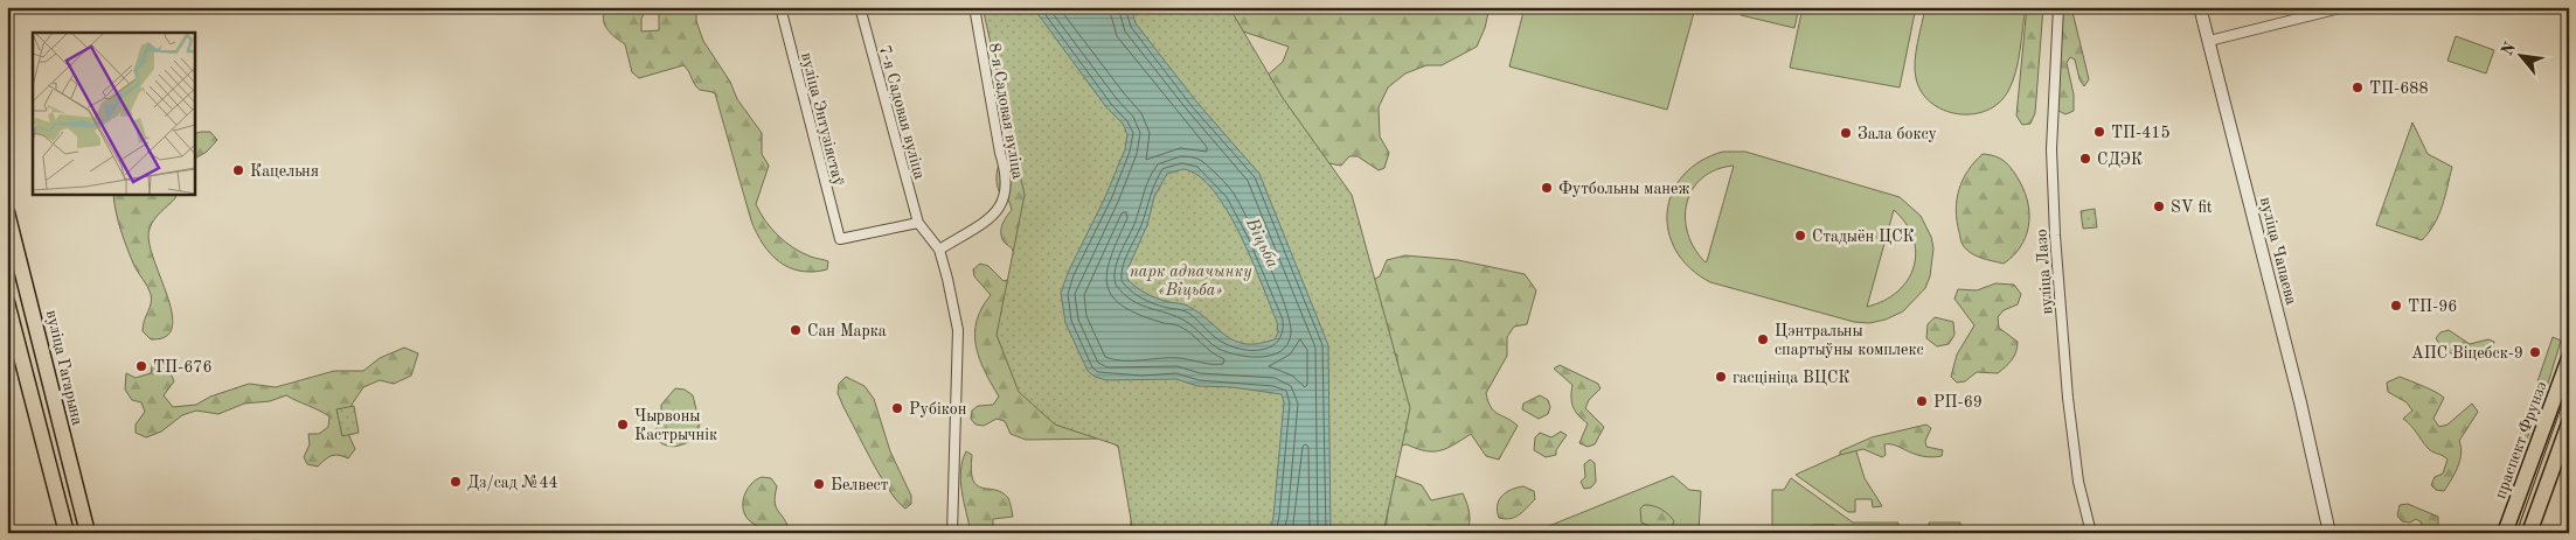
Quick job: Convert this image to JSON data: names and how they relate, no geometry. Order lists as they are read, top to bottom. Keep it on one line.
{"streets":{"main road":["вуліца Гагарына","праспект Фрунзэ"],"street":["8-я Садовая вуліца","7-я Садовая вуліца","вуліца Энтузіястаў","вуліца Чапаева","вуліца Лазо"]},"crossings":[["7-я Садовая вуліца","вуліца Энтузіястаў"]],"water":["Віцьба"],"parks":["парк адпачынку «Віцьба»"],"places":["ТП-688","ТП-415","Зала боксу","СДЭК","Кацельня","Футбольны манеж","SV fit","Стадыён ЦСК","ТП-96","Сан Марка","Цэнтральны спартыўны комплекс","АПС Віцебск-9","ТП-676","гасцініца ВЦСК","РП-69","Рубікон","Чырвоны Кастрычнік","Дз/сад №44","Белвест"],"north":"top left"}
